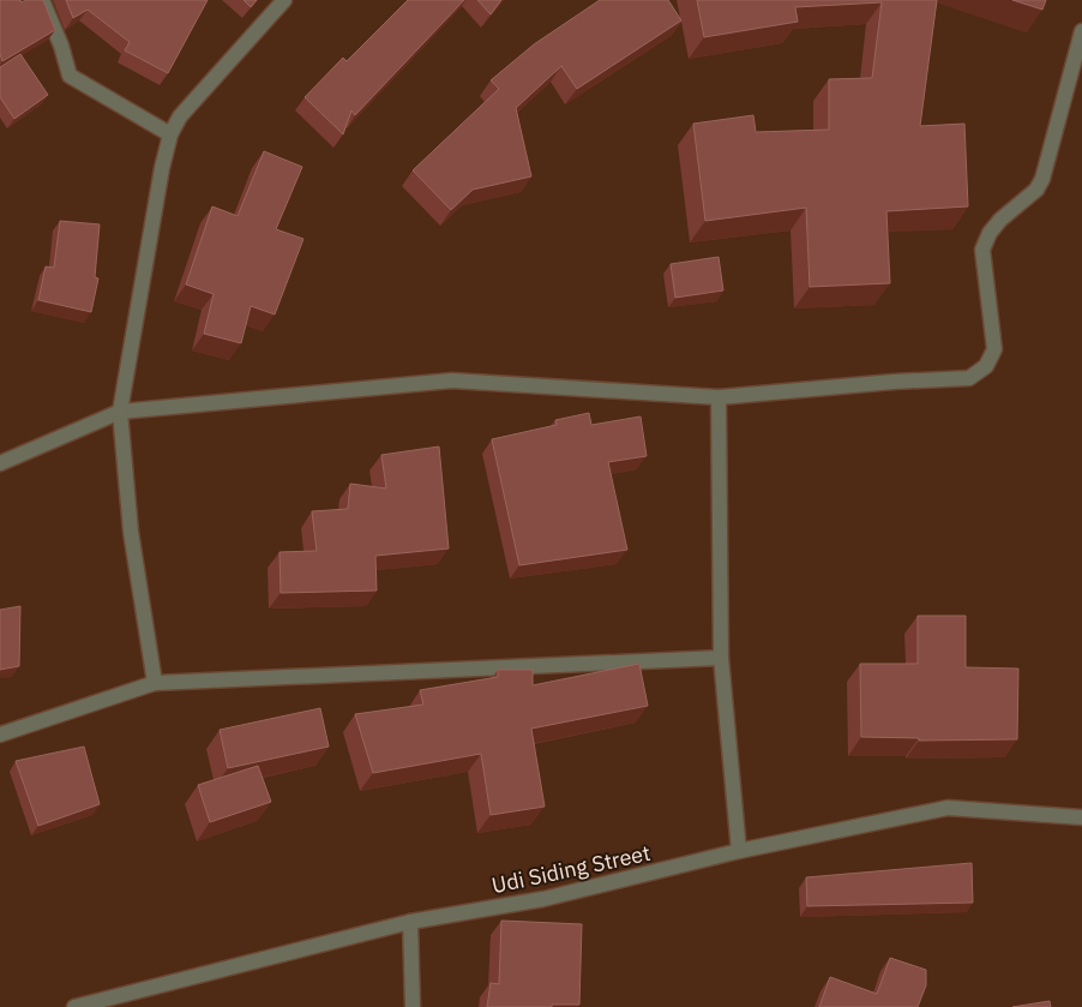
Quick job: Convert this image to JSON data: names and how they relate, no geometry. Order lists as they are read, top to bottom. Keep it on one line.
{"streets":{"street":["Udi Siding Street"]}}
